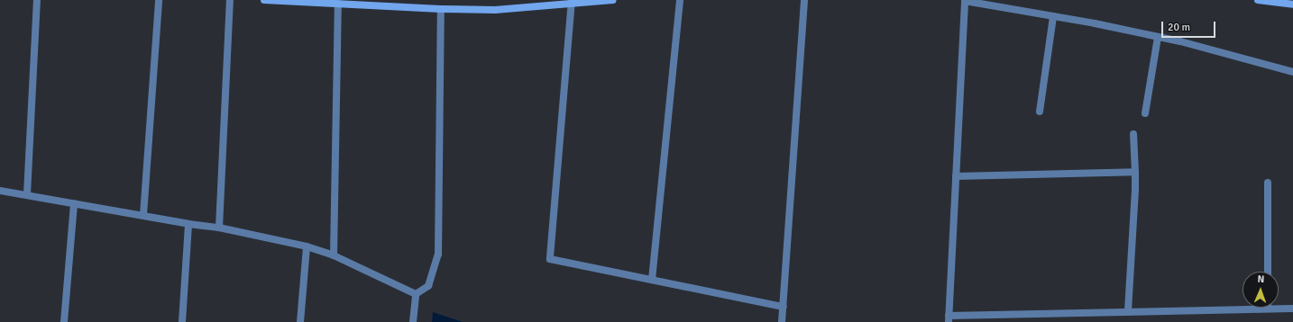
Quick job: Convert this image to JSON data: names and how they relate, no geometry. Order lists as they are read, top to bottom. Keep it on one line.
{"scale_bar":"20 m","north":"top"}
